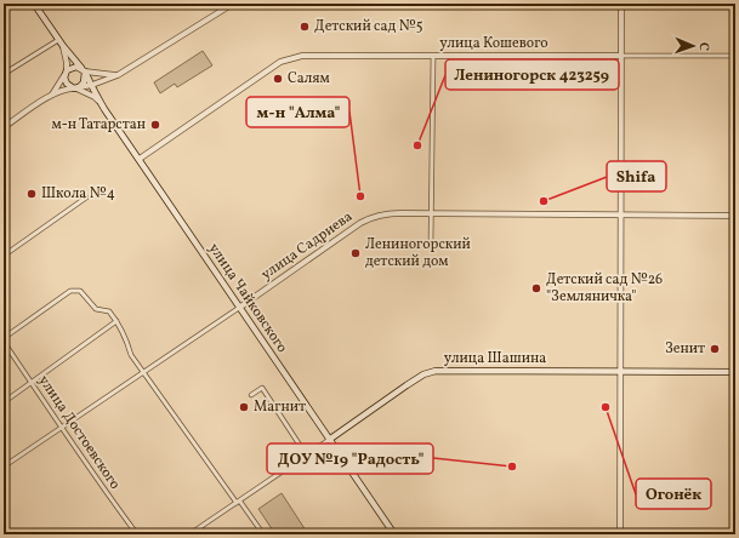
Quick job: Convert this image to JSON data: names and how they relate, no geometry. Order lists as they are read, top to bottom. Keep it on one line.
{"streets":{"main road":["улица Чайковского","улица Шашина"],"street":["улица Кошевого","улица Садриева","улица Достоевского"]},"crossings":[["улица Кошевого","улица Чайковского"],["улица Садриева","улица Чайковского"],["улица Садриева","улица Достоевского"],["улица Чайковского","улица Шашина"]],"places":["Детский сад №5","Салям","м-н Татарстан","Лениногорск 423259","Школа №4","м-н \"Алма\"","Shifa","Лениногорский детский дом","Детский сад №26 \"Земляничка\"","Зенит","Магнит","Огонёк","ДОУ №19 \"Радость\""],"north":"right"}
